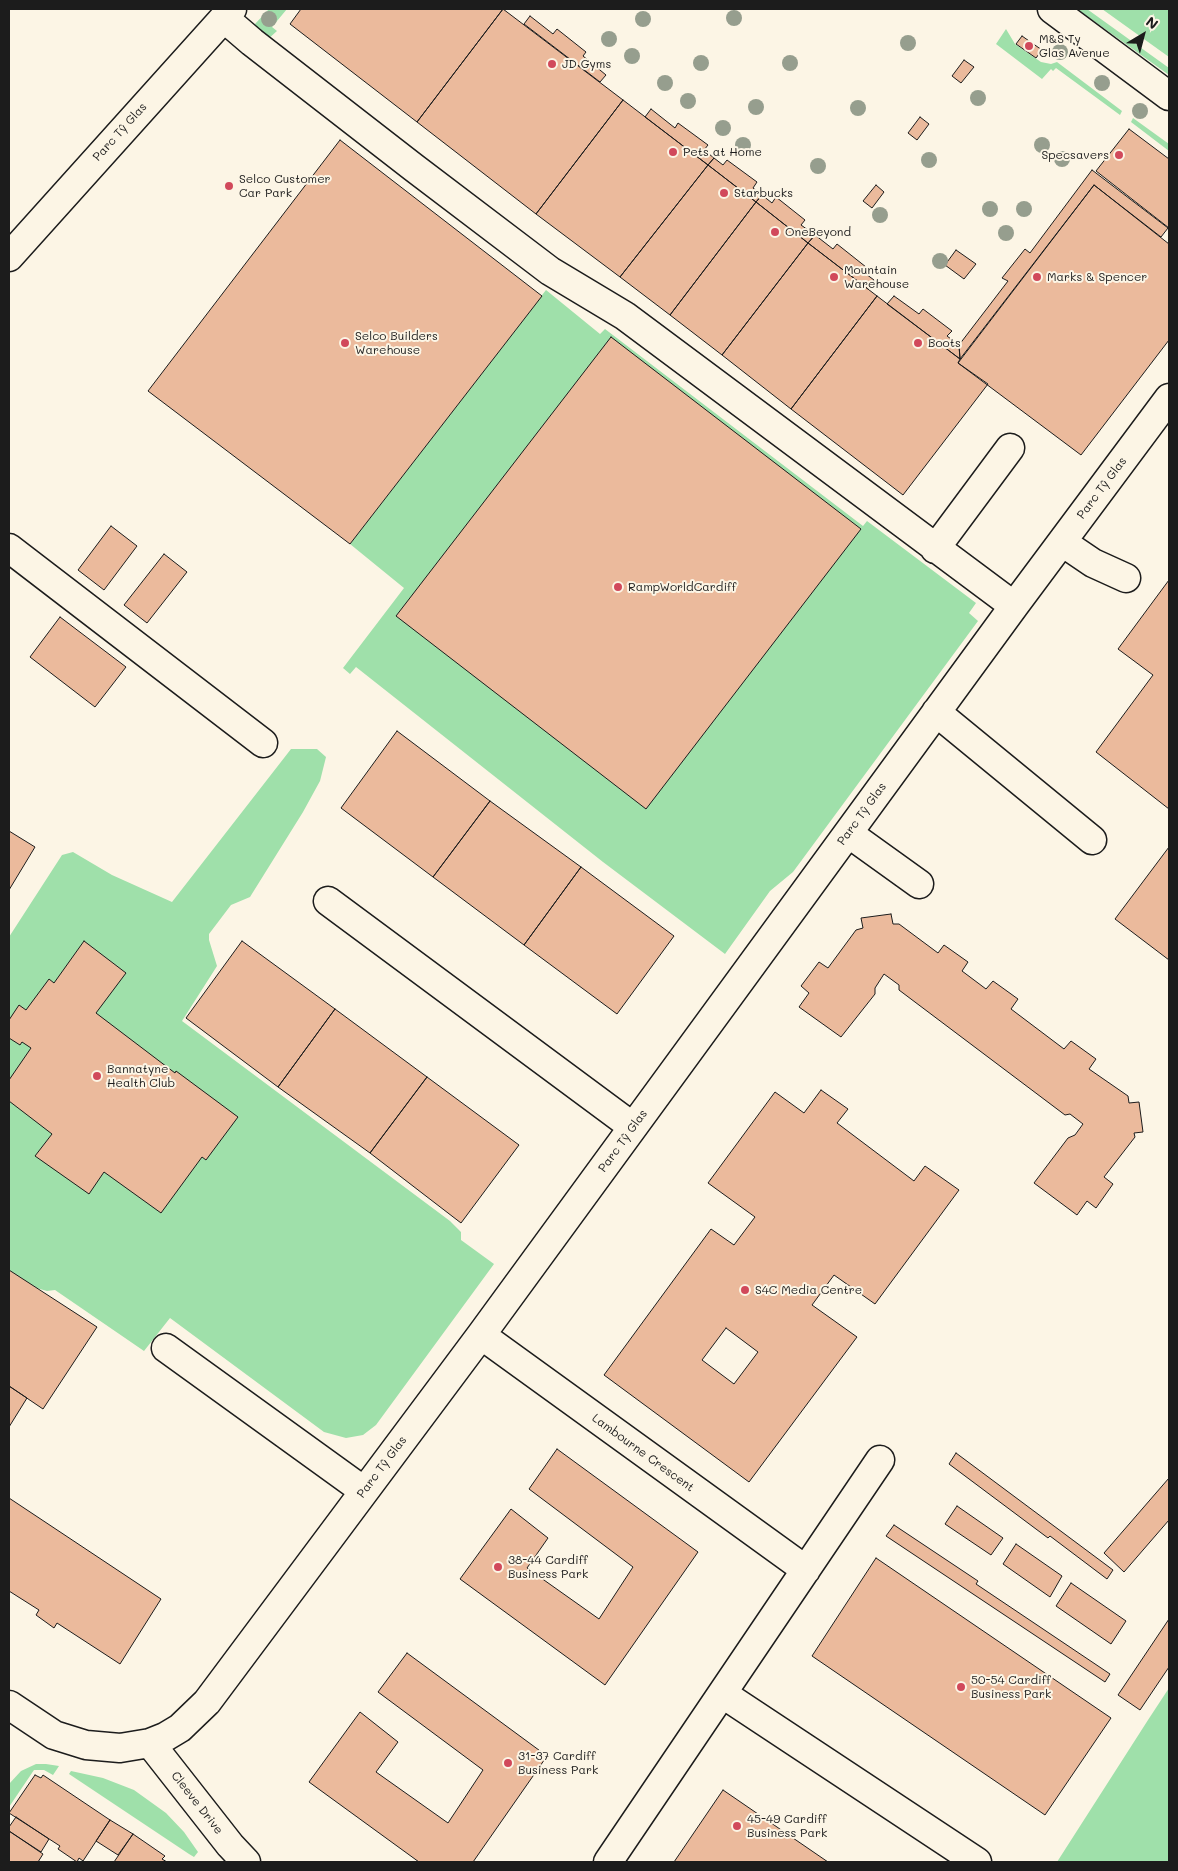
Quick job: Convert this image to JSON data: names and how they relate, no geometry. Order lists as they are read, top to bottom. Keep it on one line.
{"streets":{"street":["Parc Tŷ Glas","Lambourne Crescent","Cleeve Drive"]},"crossings":[["Parc Tŷ Glas","Lambourne Crescent"],["Parc Tŷ Glas","Cleeve Drive"]],"places":["M&S Ty Glas Avenue","JD Gyms","Pets at Home","Specsavers","Selco Customer Car Park","Starbucks","OneBeyond","Mountain Warehouse","Marks & Spencer","Selco Builders Warehouse","Boots","RampWorldCardiff","Bannatyne Health Club","S4C Media Centre","38-44 Cardiff Business Park","50-54 Cardiff Business Park","31-37 Cardiff Business Park","45-49 Cardiff Business Park"],"north":"top right"}
